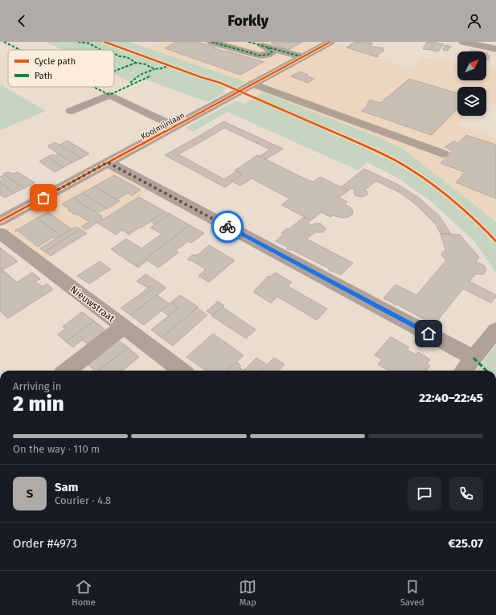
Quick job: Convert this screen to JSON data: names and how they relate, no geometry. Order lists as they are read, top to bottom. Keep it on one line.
{"streets":{"main road":["Koolmijnlaan"],"street":["Nieuwstraat"]},"legend":["Cycle path","Path"],"north":"top right","page":{"header":"Forkly","heading":["2 min","Arriving in","22:40–22:45"],"panel":["Sam","Courier · 4.8","Order #4973","€25.07"],"bar":"On the way · 110 m","round":"S","tabs":["Home","Map","Saved"]}}
